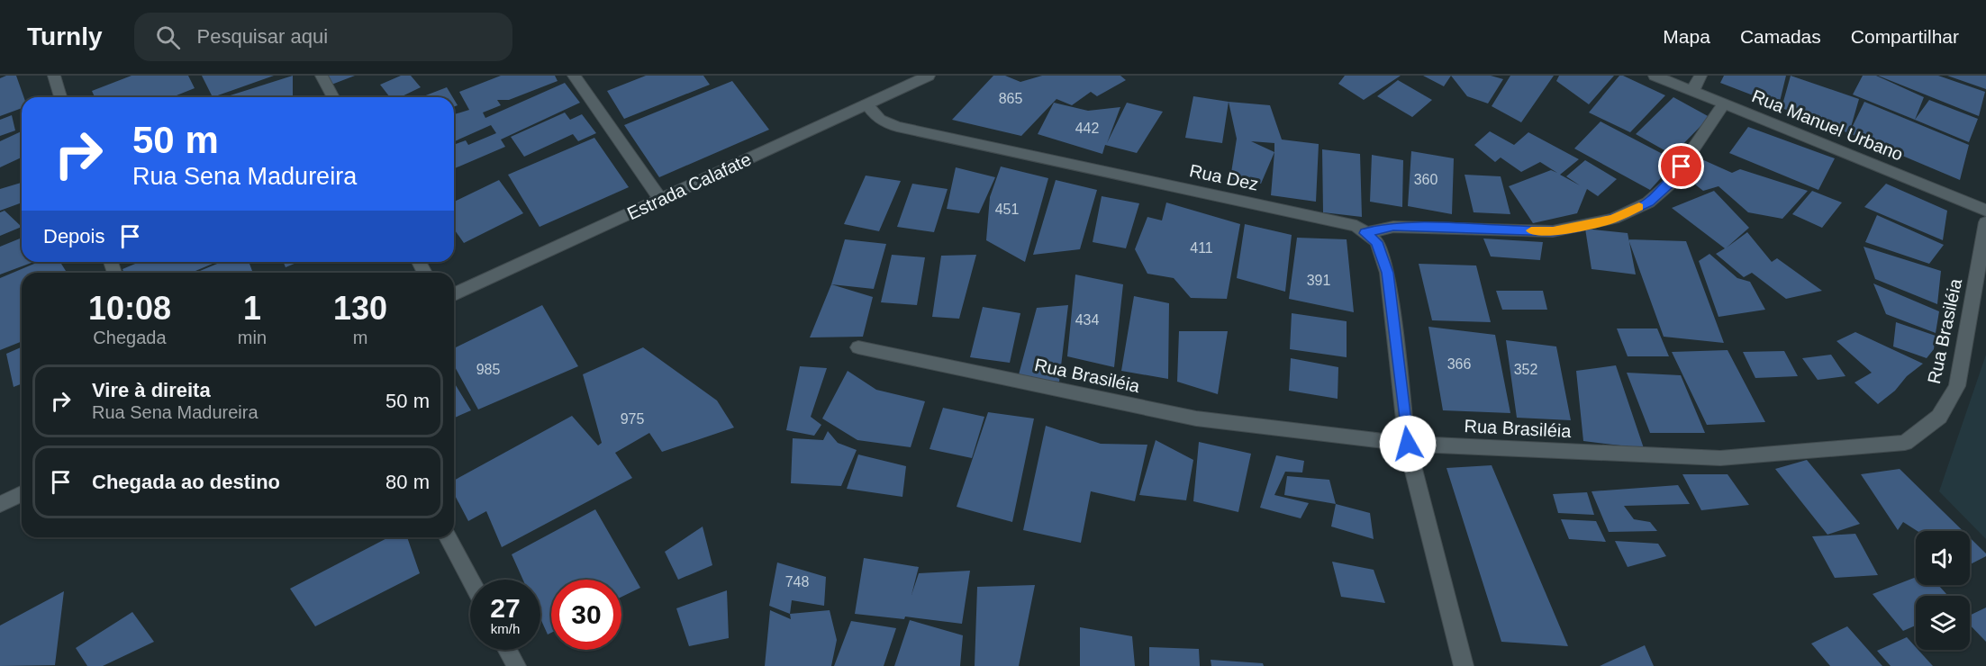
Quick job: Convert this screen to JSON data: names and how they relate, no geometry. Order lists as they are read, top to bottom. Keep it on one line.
{"streets":{"street":["Rua Manuel Urbano","Rua Dez","Estrada Calafate","Rua Brasiléia"]},"crossings":[["Rua Dez","Estrada Calafate"],["Rua Dez","Rua Brasiléia"]],"house_numbers":["865","442","360","451","411","391","434","366","985","352","975","748"],"page":{"header":"Turnly","search":"Pesquisar aqui","nav":["Mapa","Camadas","Compartilhar"],"turn":["50 m","Rua Sena Madureira"],"then":"Depois","eta":["10:08","Chegada","1","min","130","m"],"list":[{"name":"Vire à direita","note":"Rua Sena Madureira","value":"50 m"},{"name":"Chegada ao destino","value":"80 m"}],"speed":"27 km/h","limit":"30"}}
